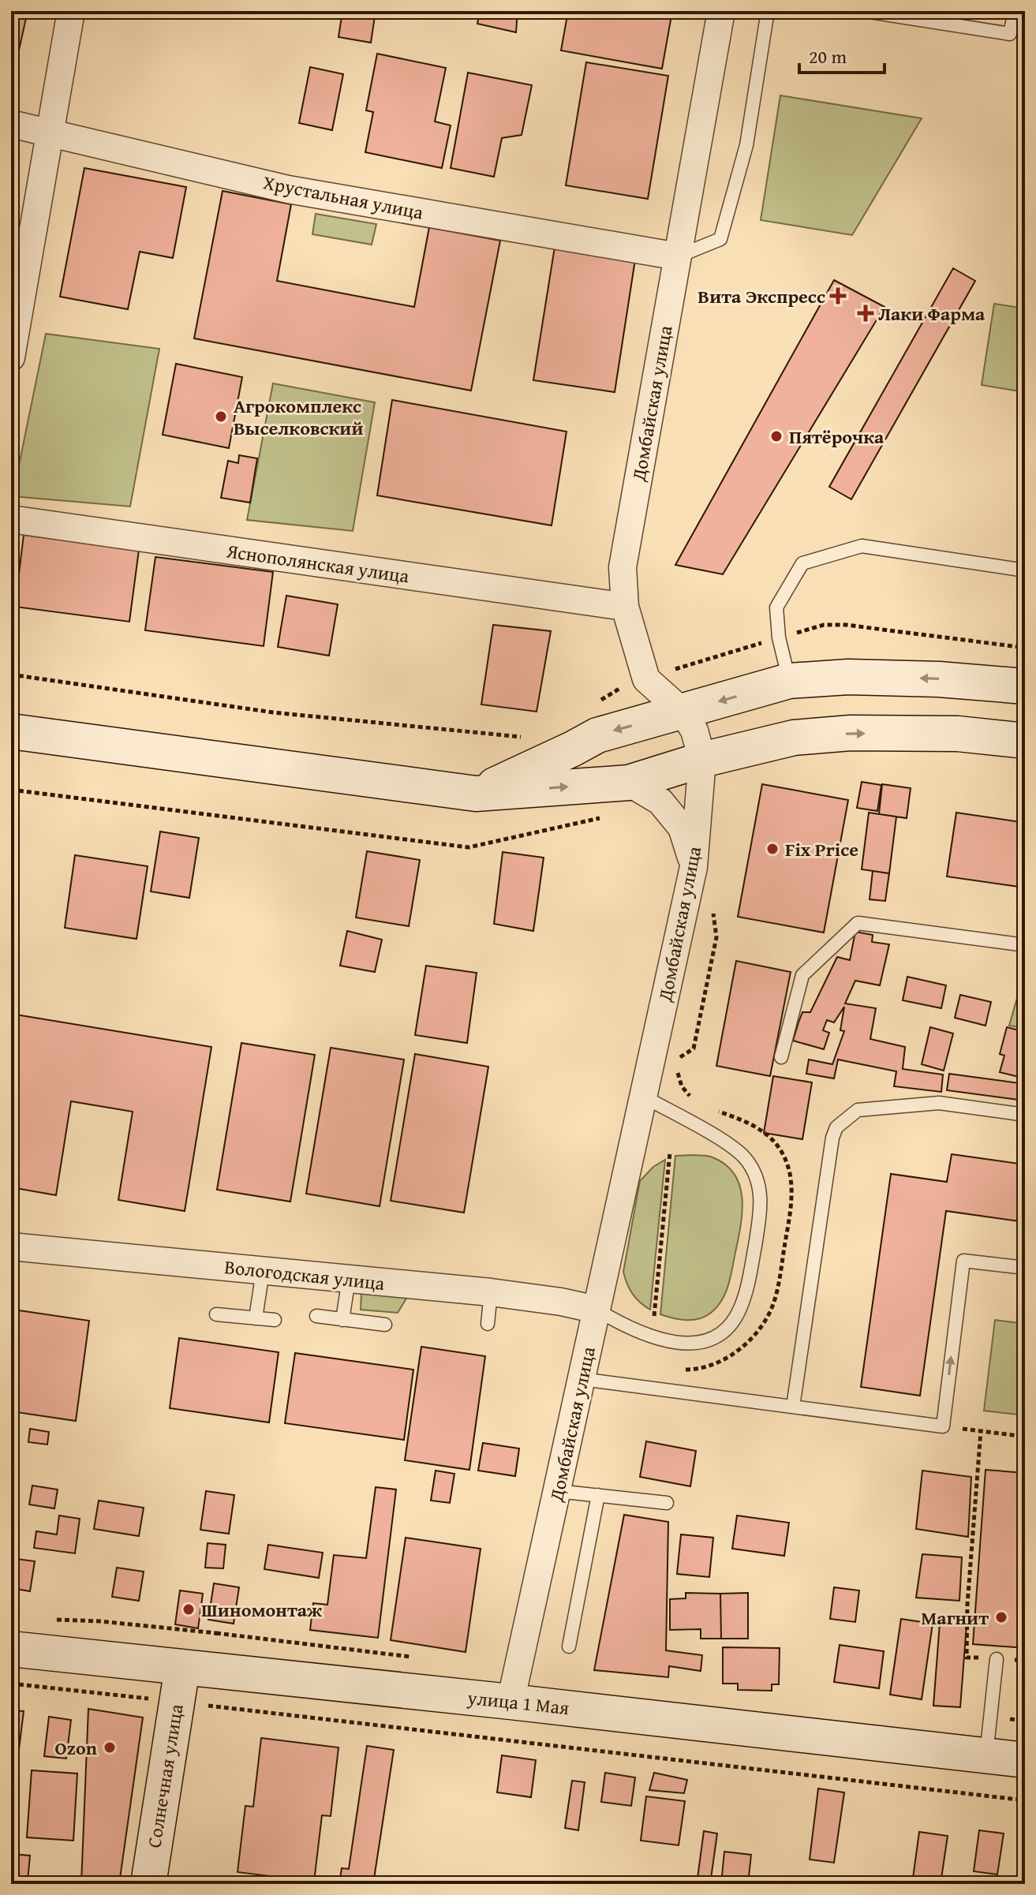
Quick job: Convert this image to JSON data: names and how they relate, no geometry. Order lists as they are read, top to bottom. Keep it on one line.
{"streets":{"street":["Хрустальная улица","Домбайская улица","Яснополянская улица","Вологодская улица","улица 1 Мая","Солнечная улица"]},"crossings":[["Хрустальная улица","Домбайская улица"],["Домбайская улица","Яснополянская улица"],["Домбайская улица","Вологодская улица"],["Домбайская улица","улица 1 Мая"],["улица 1 Мая","Солнечная улица"]],"places":{"health":["Вита Экспресс","Лаки Фарма"],"other":["Агрокомплекс Выселковский","Пятёрочка","Fix Price","Шиномонтаж","Магнит","Ozon"]},"scale_bar":"20 m"}
